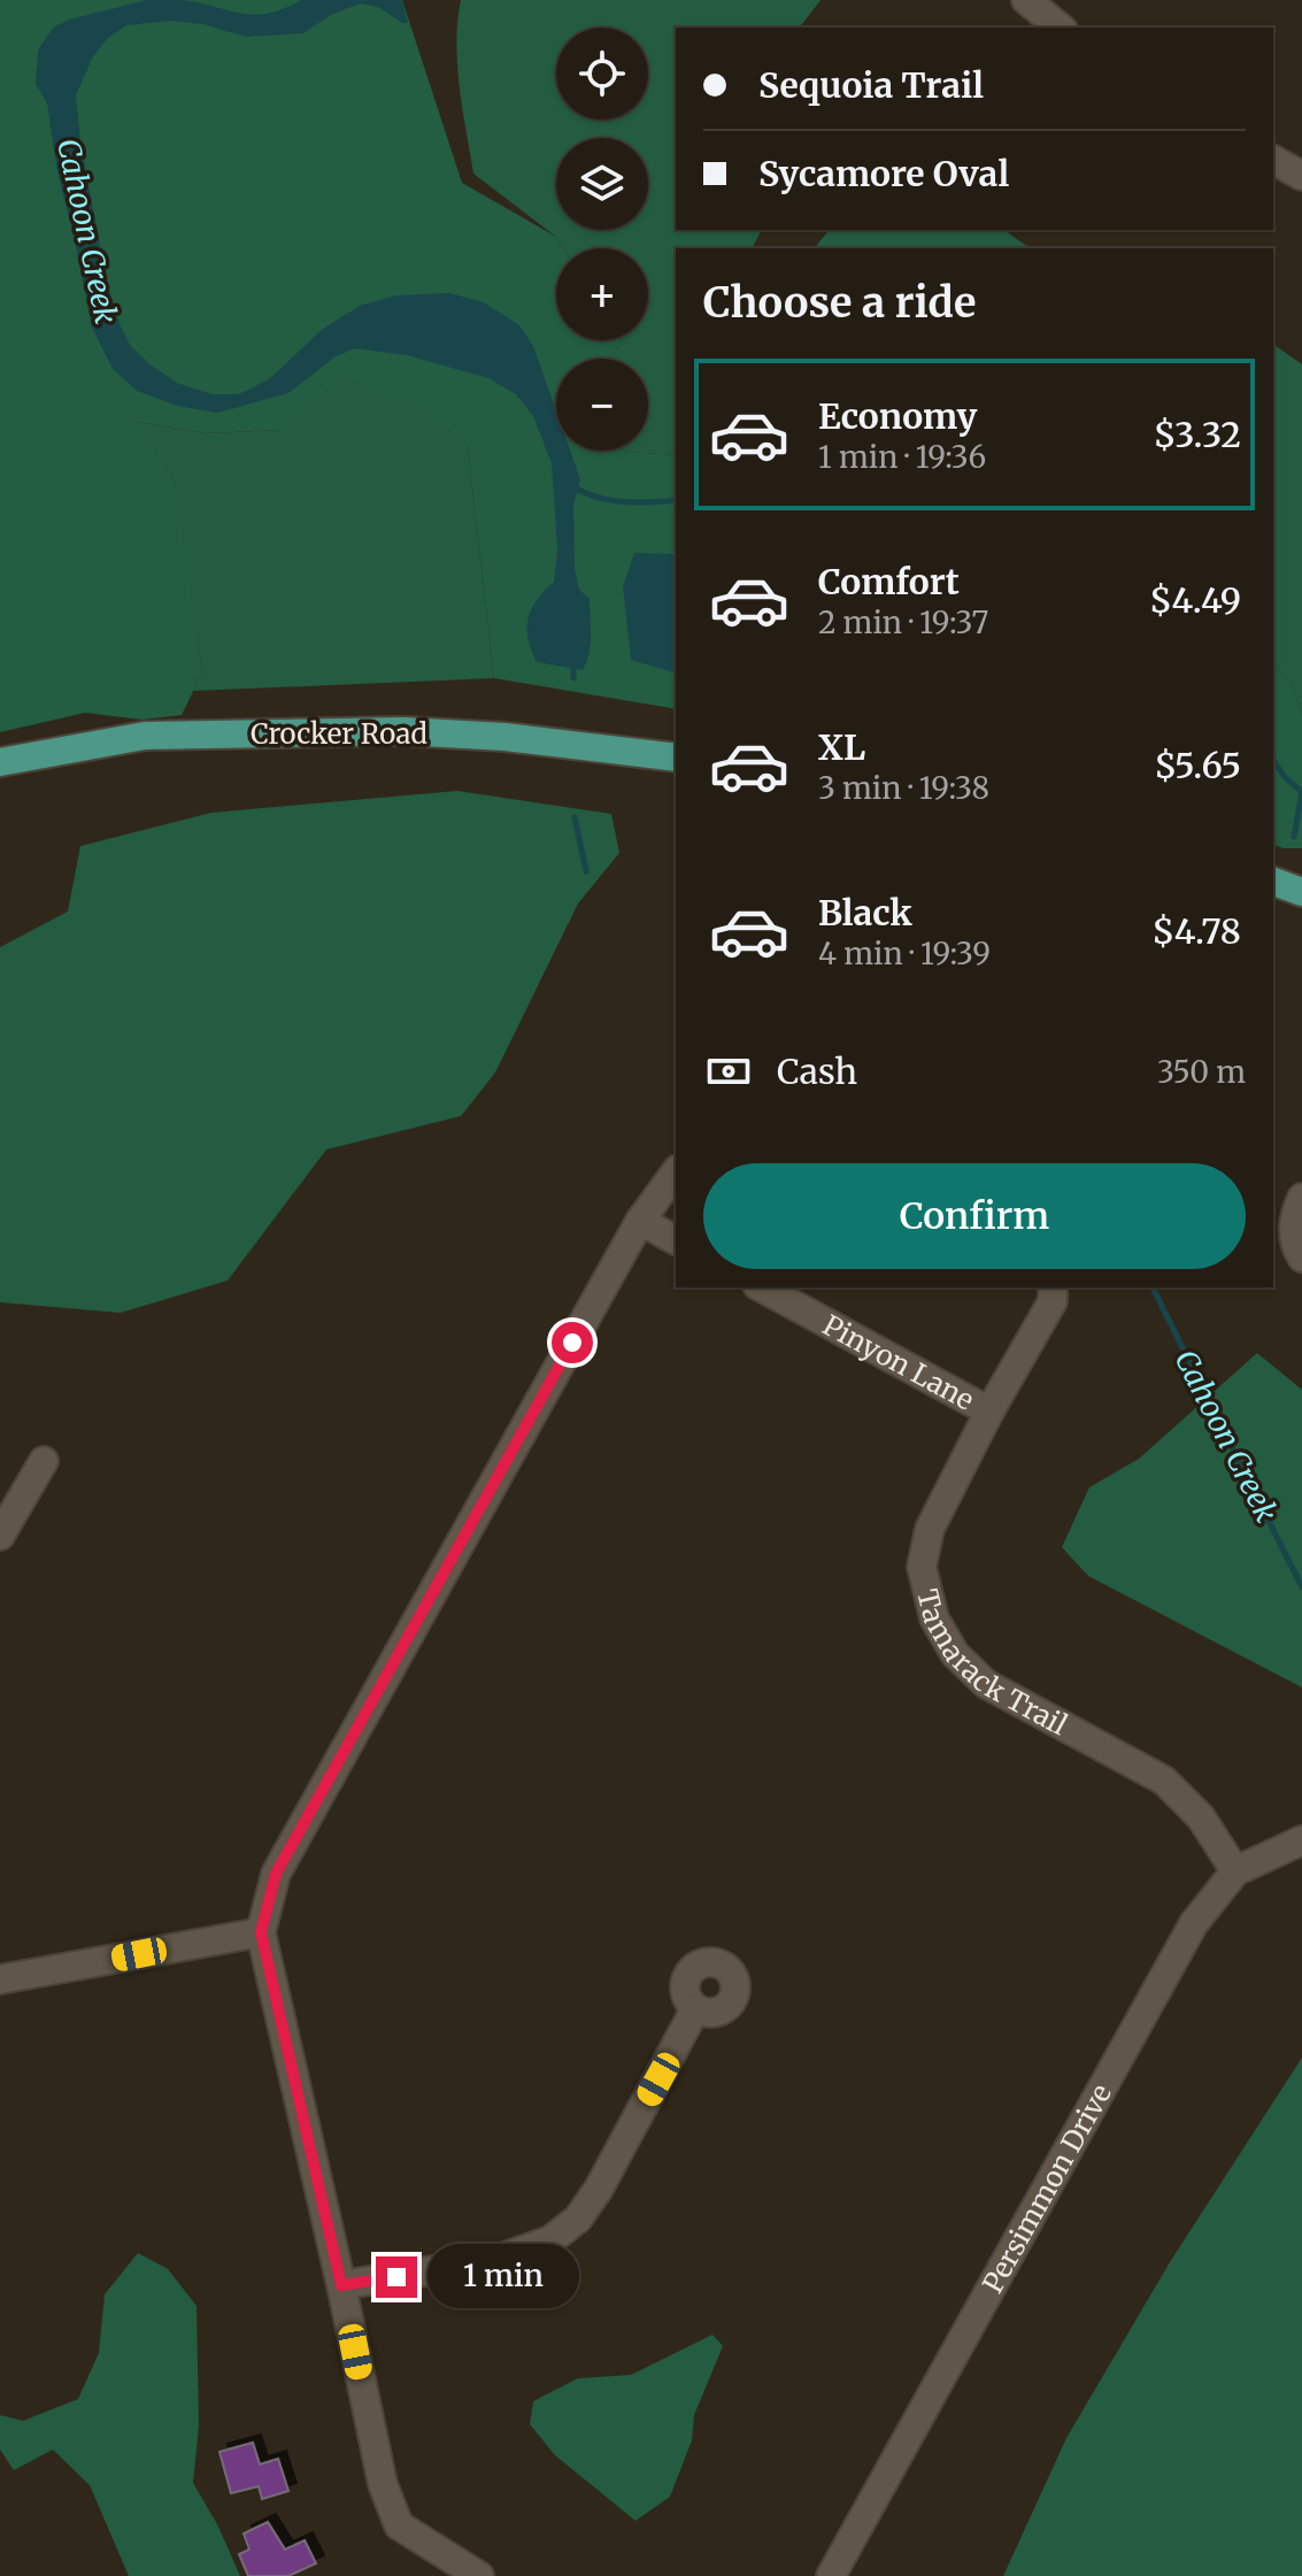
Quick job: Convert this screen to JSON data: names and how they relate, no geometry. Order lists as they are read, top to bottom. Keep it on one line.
{"streets":{"main road":["Crocker Road"],"street":["Pinyon Lane","Tamarack Trail","Persimmon Drive"]},"crossings":[["Pinyon Lane","Tamarack Trail"],["Tamarack Trail","Persimmon Drive"]],"water":["Cahoon Creek"],"page":{"map_buttons":["+","−"],"banner":["Sequoia Trail","Sycamore Oval"],"heading":"Choose a ride","list":[{"name":"Economy","note":"1 min · 19:36","value":"$3.32"},{"name":"Comfort","note":"2 min · 19:37","value":"$4.49"},{"name":"XL","note":"3 min · 19:38","value":"$5.65"},{"name":"Black","note":"4 min · 19:39","value":"$4.78"}],"pay":["Cash","350 m"],"buttons":"Confirm","bubble":"1 min"}}
